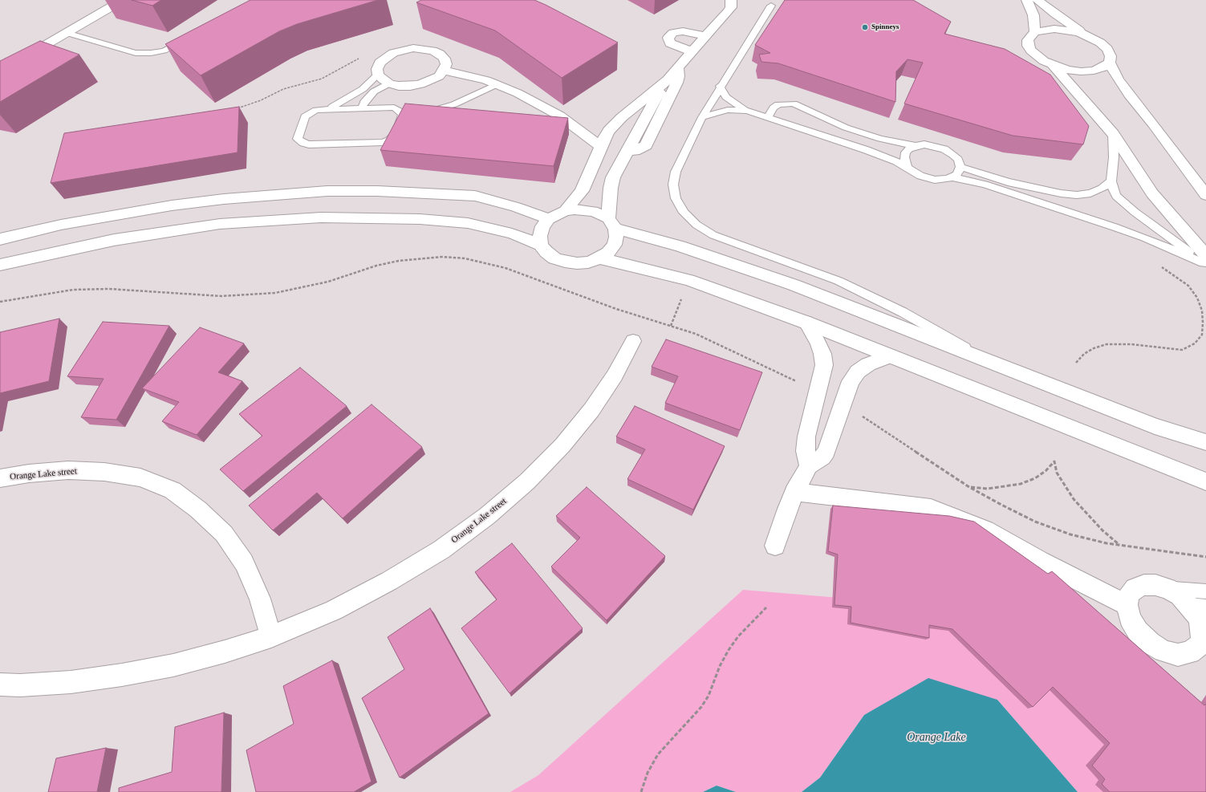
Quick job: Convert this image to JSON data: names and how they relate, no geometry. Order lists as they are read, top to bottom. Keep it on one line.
{"streets":{"street":["Orange Lake street"]},"water":["Orange Lake"],"places":["Spinneys"]}
